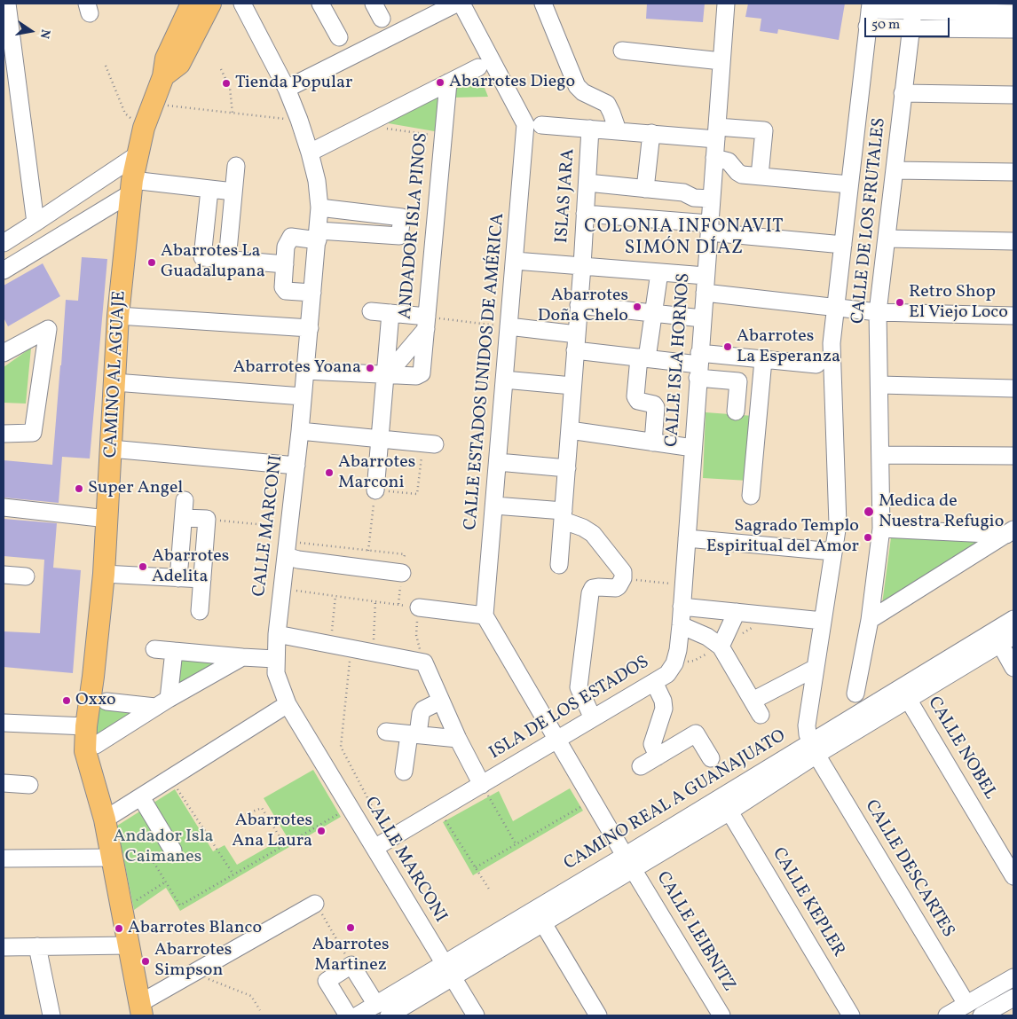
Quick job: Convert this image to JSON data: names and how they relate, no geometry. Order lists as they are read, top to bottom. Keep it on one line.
{"streets":{"main road":["CAMINO AL AGUAJE"],"street":["ISLAS JARA","CALLE DE LOS FRUTALES","ANDADOR ISLA PINOS","CALLE ISLA HORNOS","CALLE ESTADOS UNIDOS DE AMÉRICA","CALLE MARCONI","ISLA DE LOS ESTADOS","CALLE NOBEL","CAMINO REAL A GUANAJUATO","CALLE DESCARTES","CALLE KEPLER","CALLE LEIBNITZ"]},"crossings":[["CALLE ISLA HORNOS","ISLA DE LOS ESTADOS"],["CALLE MARCONI","ISLA DE LOS ESTADOS"],["CALLE MARCONI","CAMINO REAL A GUANAJUATO"],["ISLA DE LOS ESTADOS","CALLE LEIBNITZ"],["CALLE NOBEL","CAMINO REAL A GUANAJUATO"],["CAMINO REAL A GUANAJUATO","CALLE DESCARTES"],["CAMINO REAL A GUANAJUATO","CALLE KEPLER"],["CAMINO REAL A GUANAJUATO","CALLE LEIBNITZ"]],"districts":["COLONIA INFONAVIT SIMÓN DÍAZ"],"parks":["Andador Isla Caimanes"],"places":["Abarrotes Diego","Tienda Popular","Abarrotes La Guadalupana","Retro Shop El Viejo Loco","Abarrotes Doña Chelo","Abarrotes La Esperanza","Abarrotes Yoana","Abarrotes Marconi","Super Angel","Medica de Nuestra Refugio","Sagrado Templo Espiritual del Amor","Abarrotes Adelita","Oxxo","Abarrotes Ana Laura","Abarrotes Martinez","Abarrotes Blanco","Abarrotes Simpson"],"scale_bar":"50 m","north":"right"}
